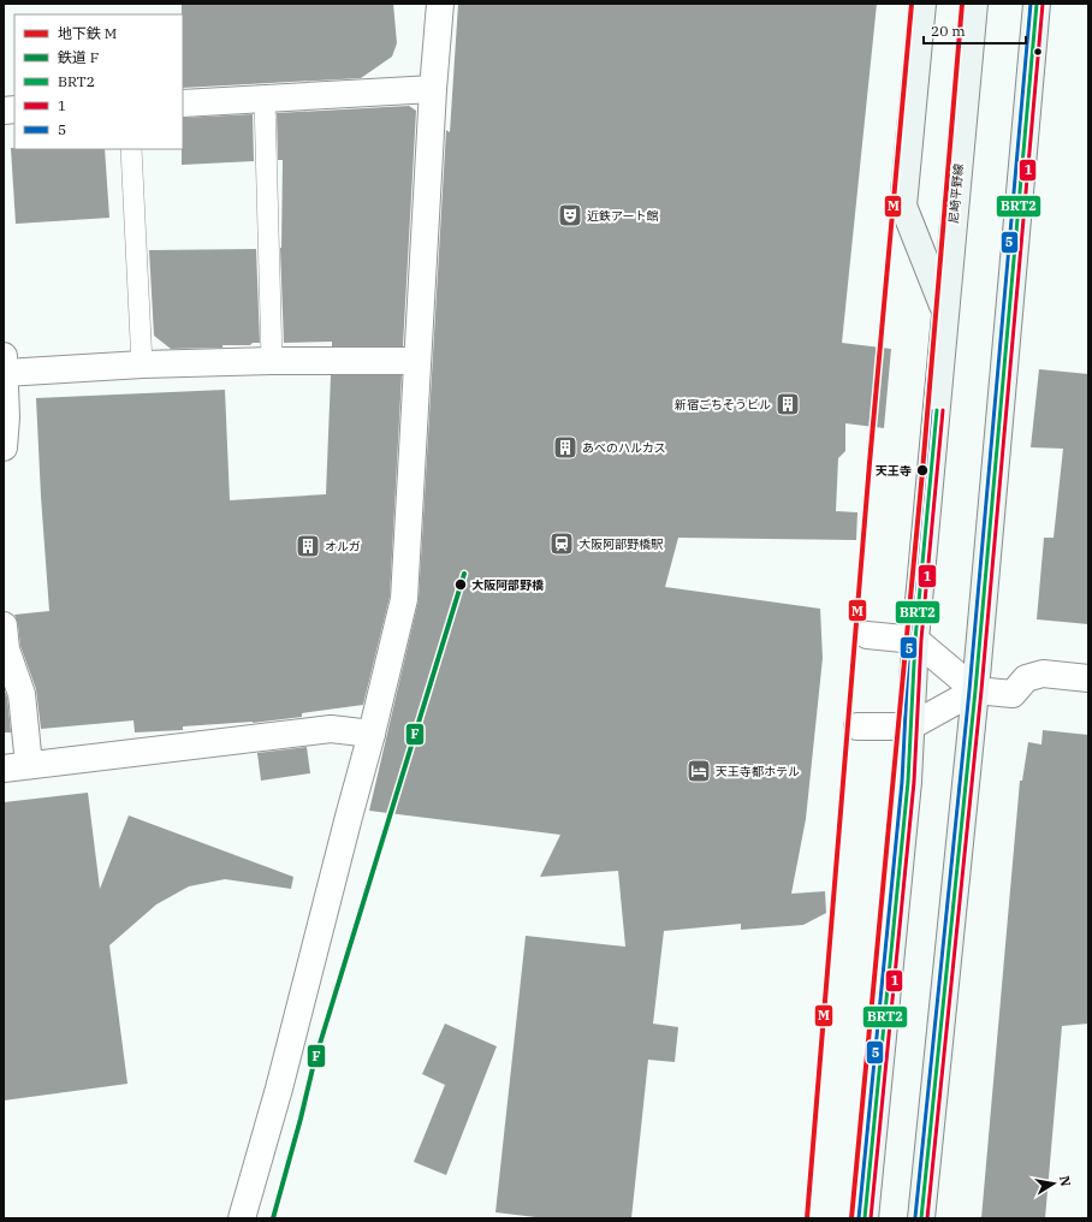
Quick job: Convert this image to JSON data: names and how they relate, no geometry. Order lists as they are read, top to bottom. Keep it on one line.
{"streets":{"street":["尼崎平野線"]},"places":{"theatre":["近鉄アート館"],"building":["新宿ごちそうビル","あべのハルカス","オルガ"],"other":["天王寺","大阪阿部野橋"],"station":["大阪阿部野橋駅"],"hotel":["天王寺都ホテル"]},"lines":["metro line M","transit line BRT2","transit line 1","transit line 5","rail line F"],"legend":["地下鉄 M","鉄道 F","BRT2","1","5"],"scale_bar":"20 m","north":"right"}
